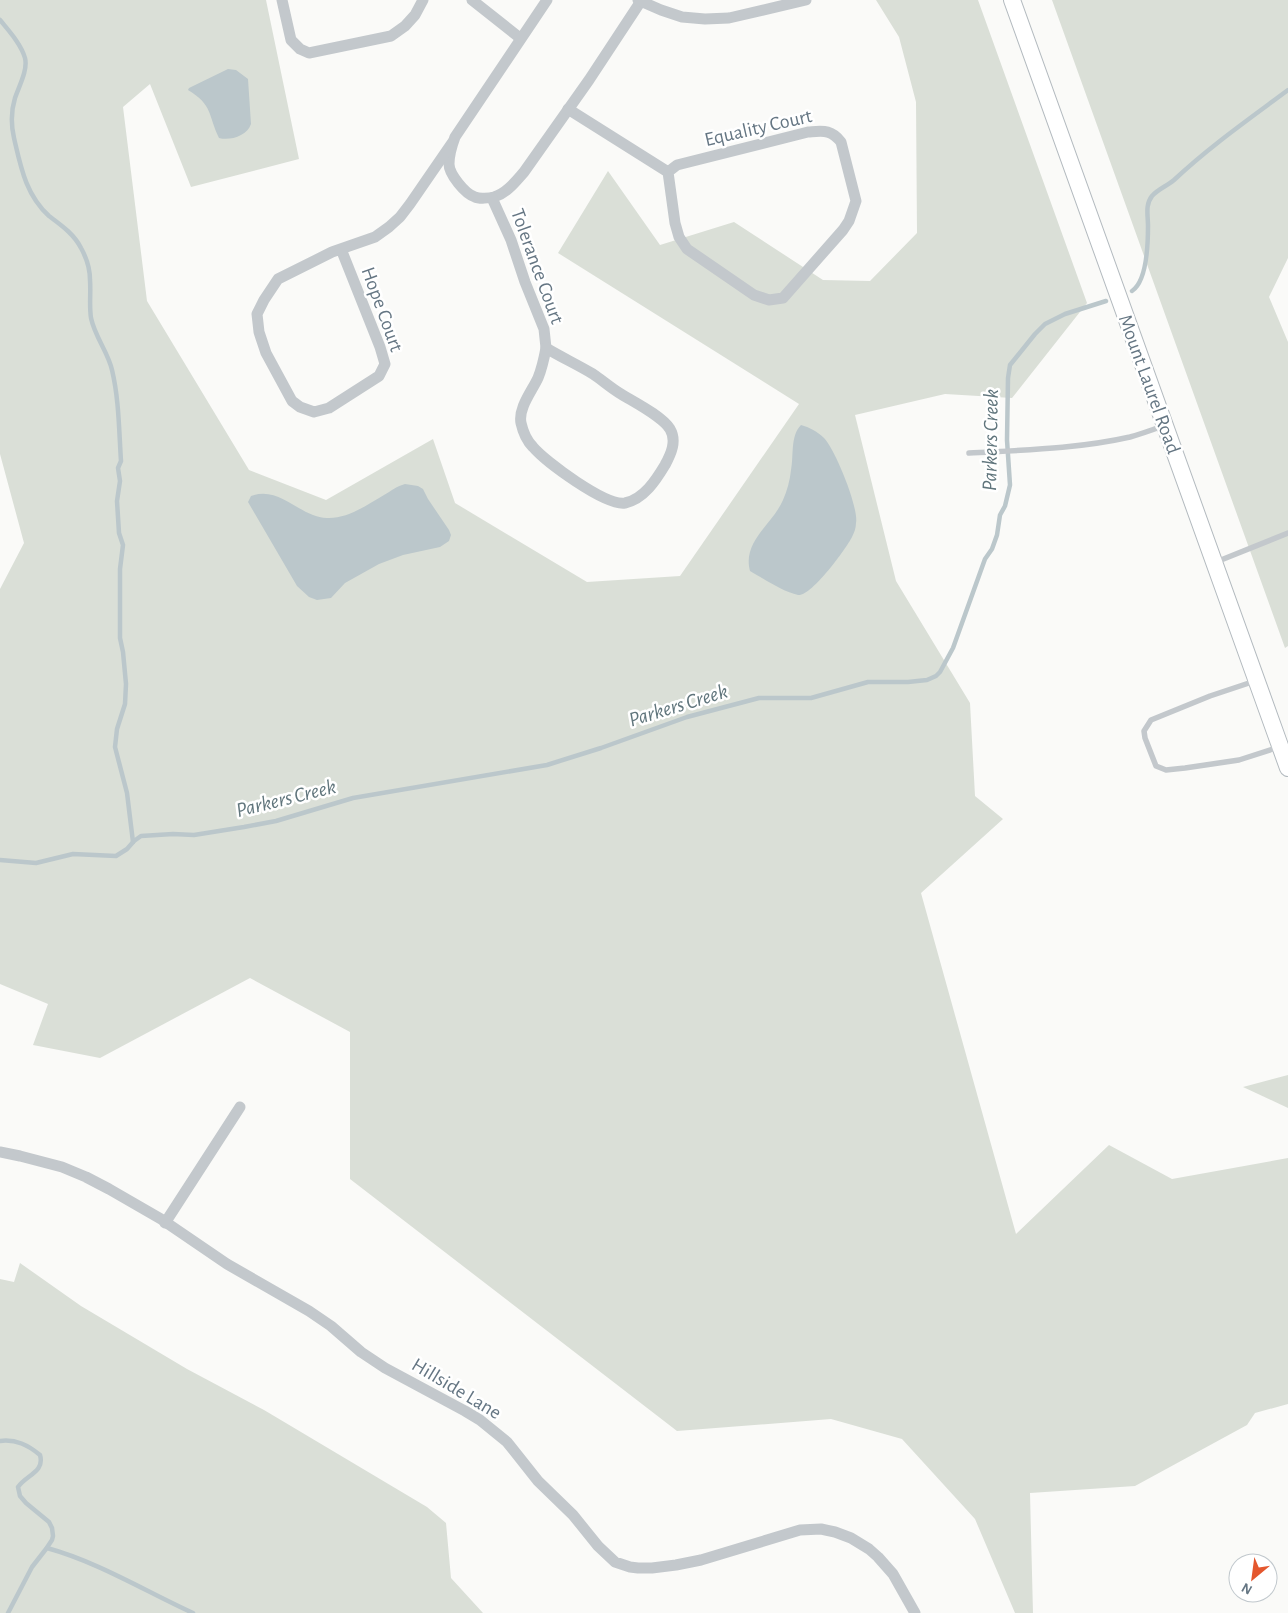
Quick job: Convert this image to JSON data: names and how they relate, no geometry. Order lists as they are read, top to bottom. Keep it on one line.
{"streets":{"main road":["Mount Laurel Road"],"street":["Equality Court","Tolerance Court","Hope Court","Hillside Lane"]},"water":["Parkers Creek"],"north":"bottom left"}
